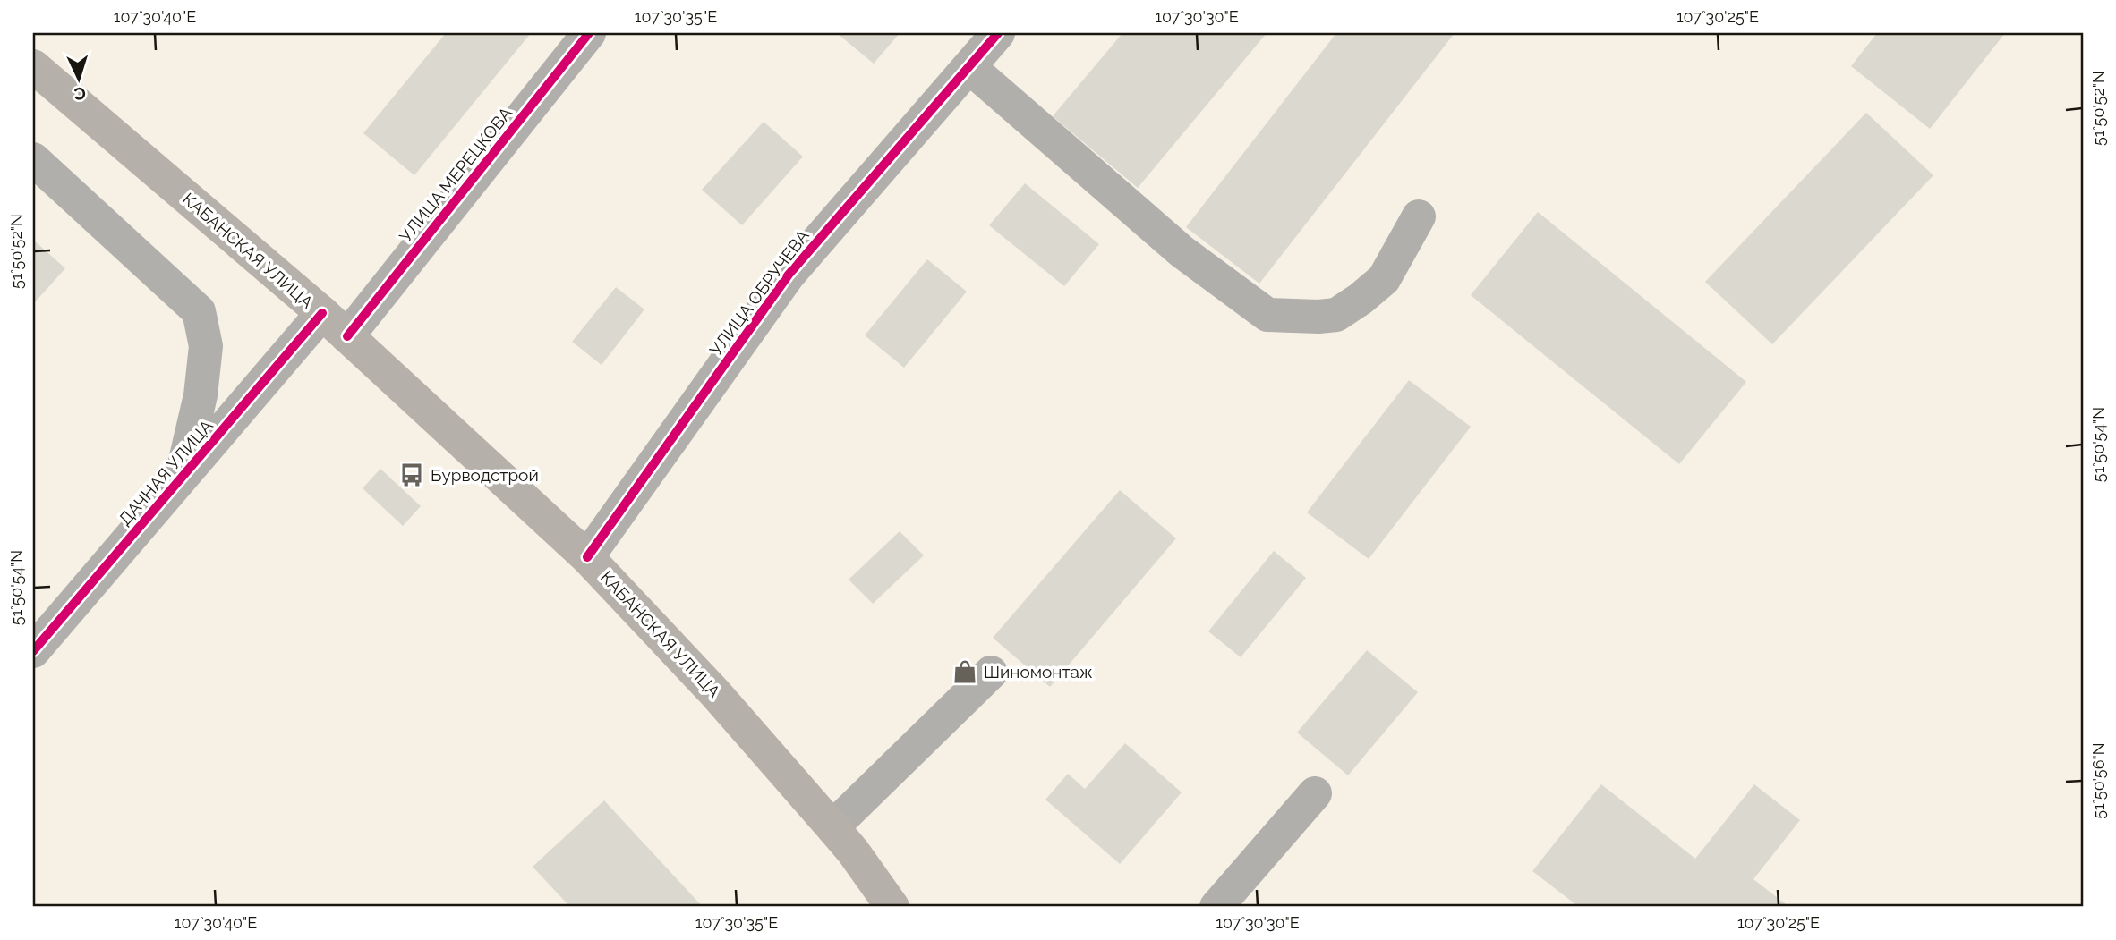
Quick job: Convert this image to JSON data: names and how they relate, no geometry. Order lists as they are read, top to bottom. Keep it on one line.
{"streets":{"main road":["КАБАНСКАЯ УЛИЦА"],"street":["УЛИЦА МЕРЕЦКОВА","УЛИЦА ОБРУЧЕВА","ДАЧНАЯ УЛИЦА"]},"crossings":[["УЛИЦА МЕРЕЦКОВА","КАБАНСКАЯ УЛИЦА"],["КАБАНСКАЯ УЛИЦА","УЛИЦА ОБРУЧЕВА"],["КАБАНСКАЯ УЛИЦА","ДАЧНАЯ УЛИЦА"]],"places":{"bus stop":["Бурводстрой"],"shop":["Шиномонтаж"]},"north":"bottom","coordinates":["107°30'40\"E","107°30'35\"E","107°30'30\"E","107°30'25\"E","51°50'52\"N","51°50'54\"N","51°50'56\"N"]}
